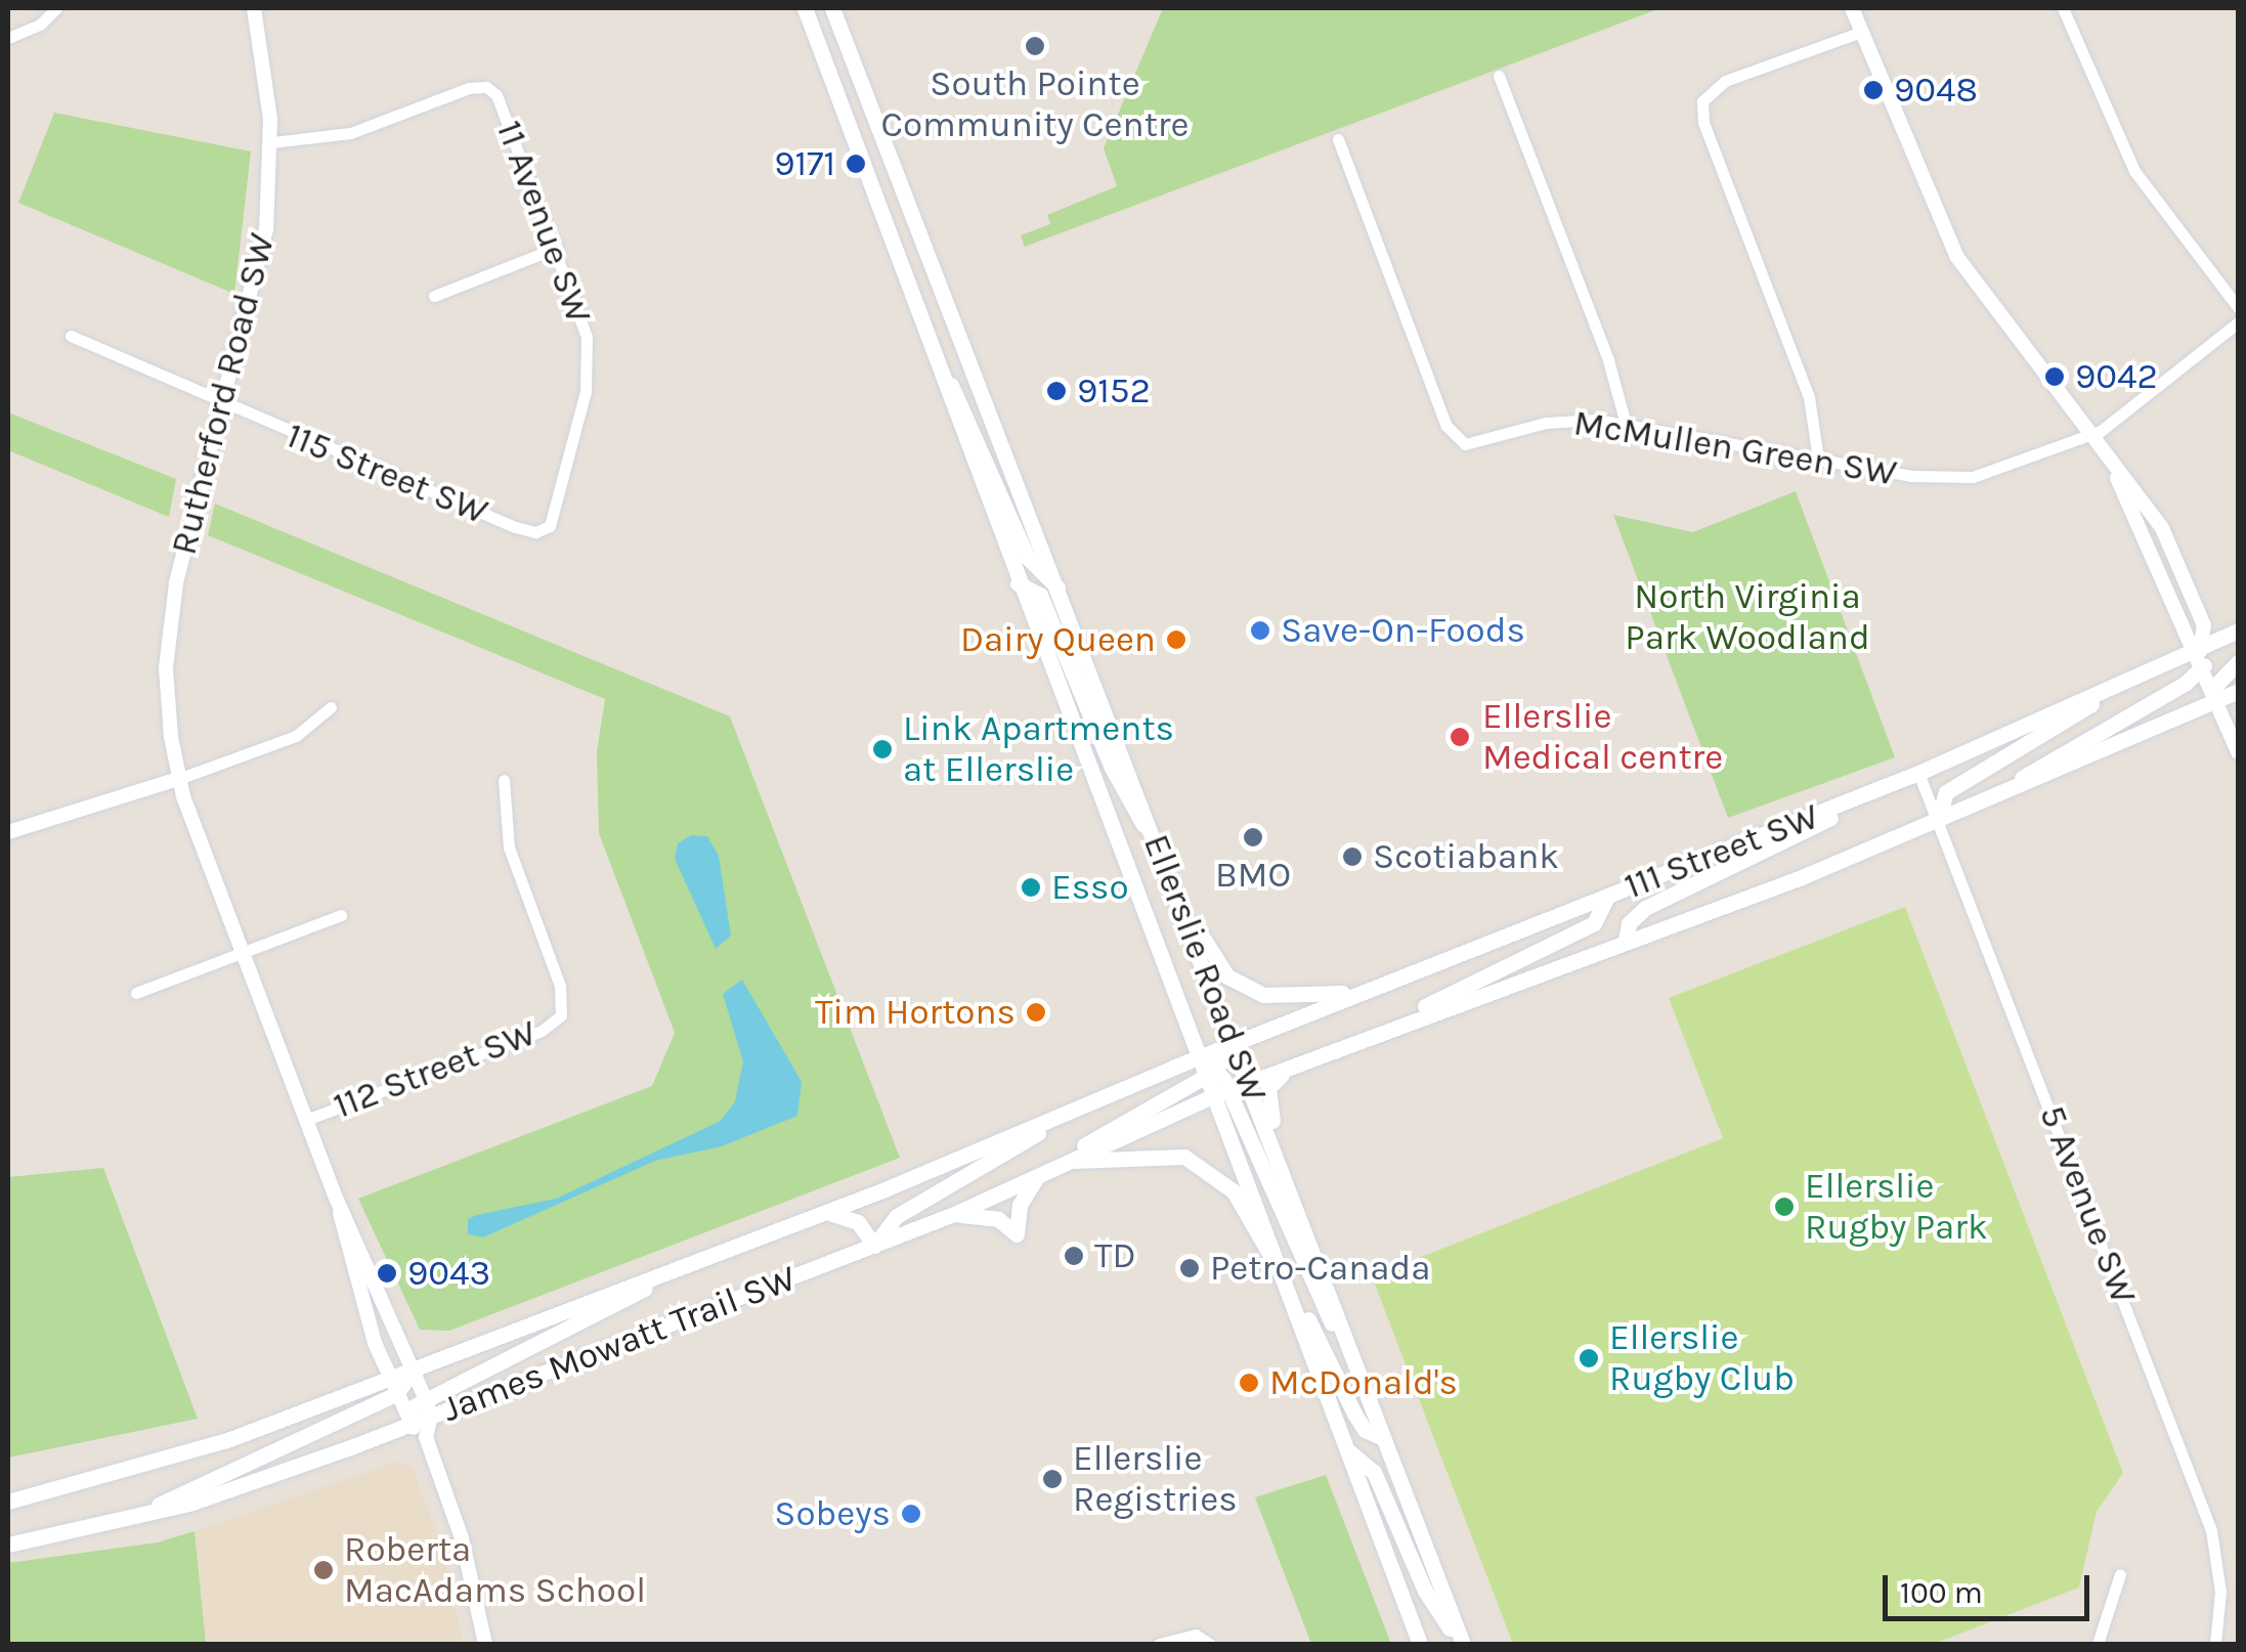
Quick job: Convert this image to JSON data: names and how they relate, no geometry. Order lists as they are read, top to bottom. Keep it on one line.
{"streets":{"main road":["111 Street SW","Ellerslie Road SW","James Mowatt Trail SW"],"street":["11 Avenue SW","Rutherford Road SW","McMullen Green SW","115 Street SW","112 Street SW","5 Avenue SW"]},"crossings":[["11 Avenue SW","Rutherford Road SW"],["11 Avenue SW","115 Street SW"],["Rutherford Road SW","115 Street SW"],["Rutherford Road SW","112 Street SW"],["Rutherford Road SW","James Mowatt Trail SW"],["111 Street SW","Ellerslie Road SW"],["111 Street SW","5 Avenue SW"],["111 Street SW","James Mowatt Trail SW"],["Ellerslie Road SW","James Mowatt Trail SW"]],"parks":["North Virginia Park Woodland"],"places":["South Pointe Community Centre","9048","9171","9042","9152","Save-On-Foods","Dairy Queen","Ellerslie Medical centre","Link Apartments at Ellerslie","BMO","Scotiabank","Esso","Tim Hortons","Ellerslie Rugby Park","TD","Petro-Canada","9043","Ellerslie Rugby Club","McDonald's","Ellerslie Registries","Sobeys","Roberta MacAdams School"],"scale_bar":"100 m"}
